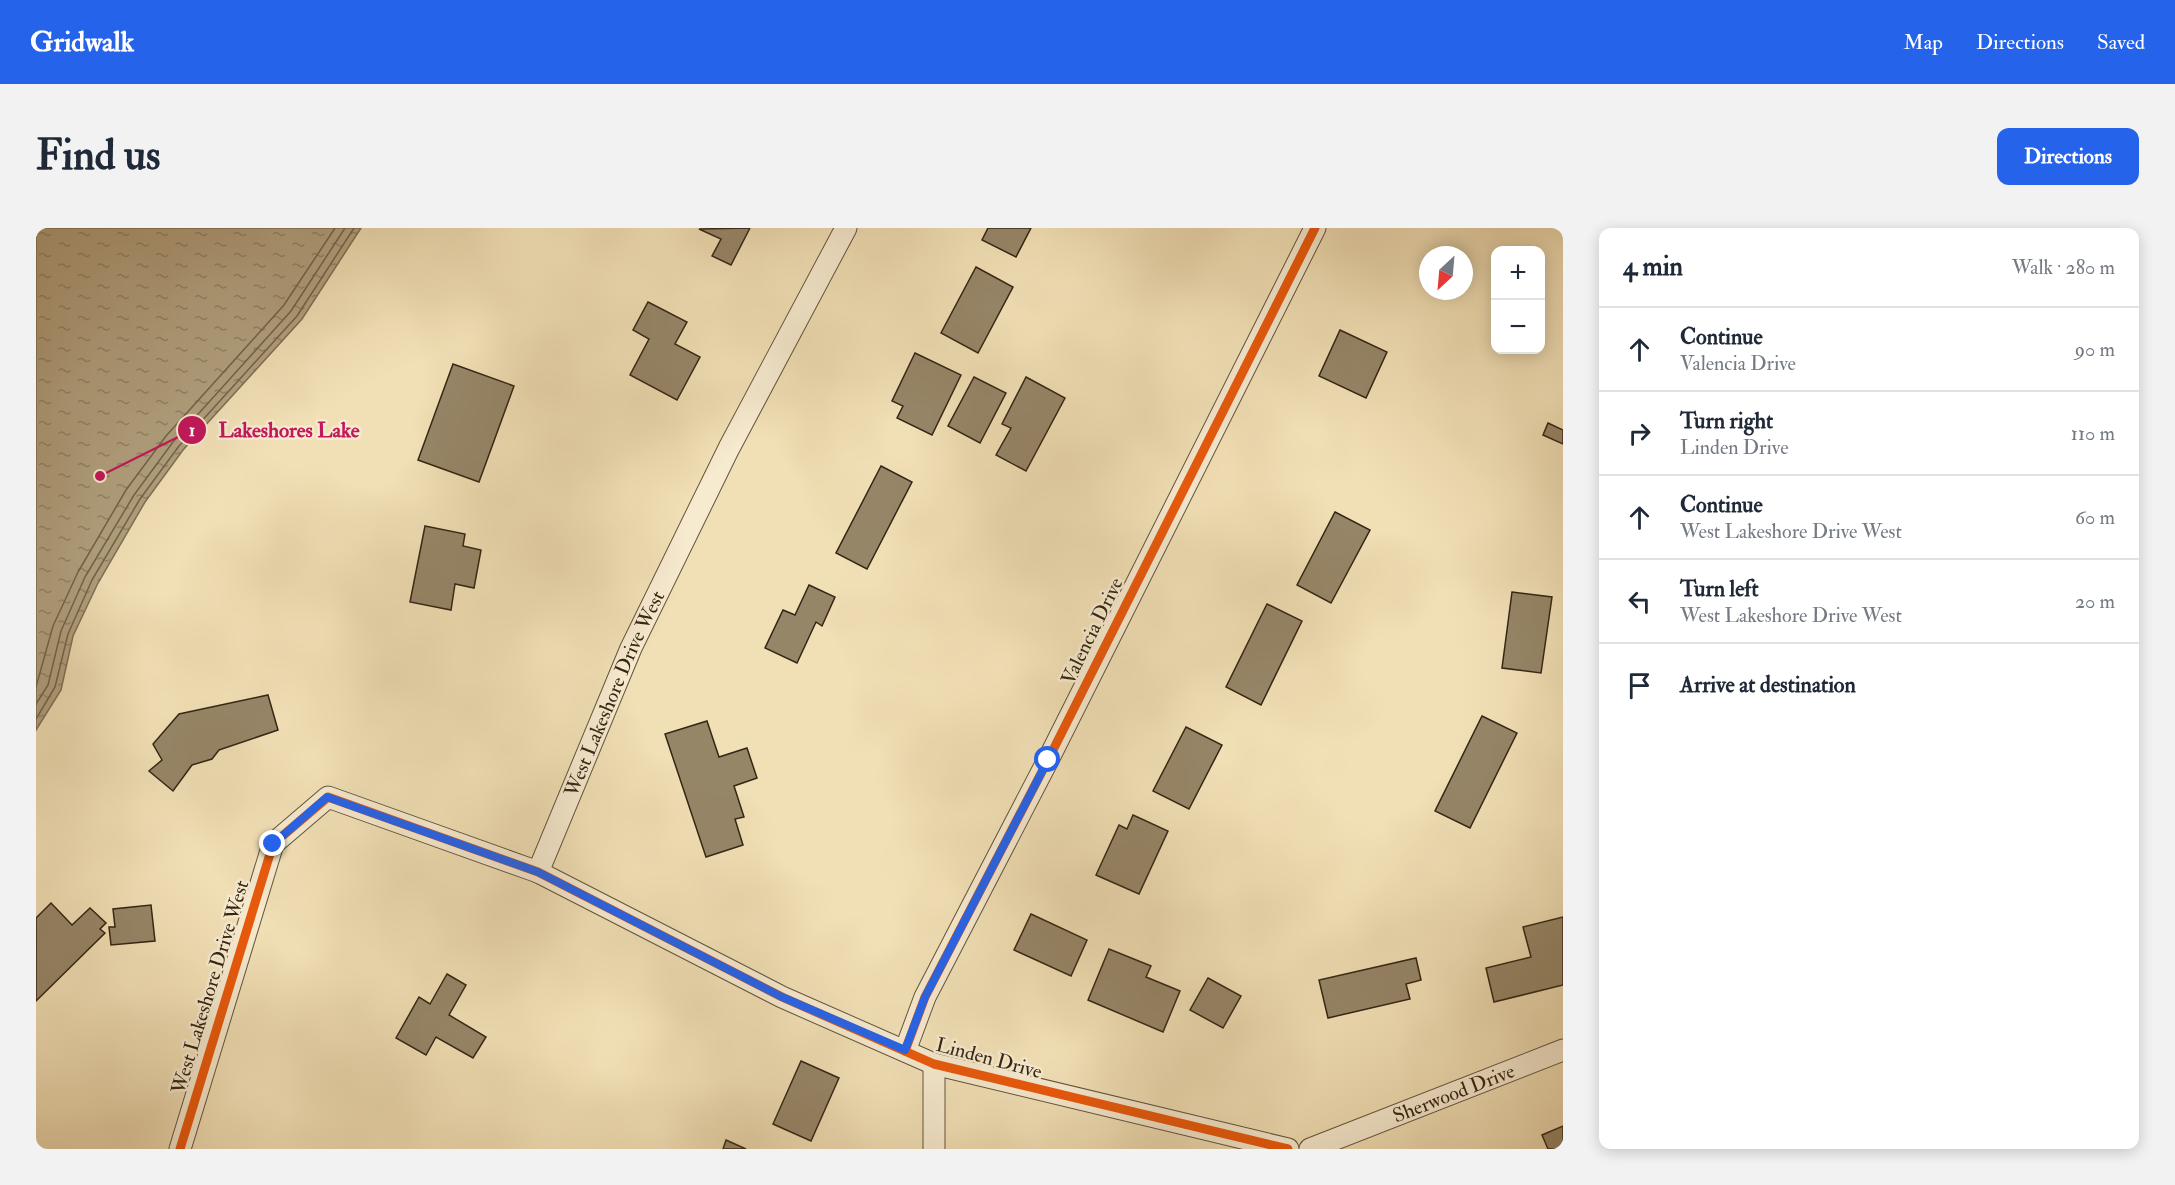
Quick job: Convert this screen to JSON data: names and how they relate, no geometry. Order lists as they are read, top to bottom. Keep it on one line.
{"streets":{"street":["Valencia Drive","West Lakeshore Drive West","Linden Drive","Sherwood Drive"]},"crossings":[["Valencia Drive","Linden Drive"],["West Lakeshore Drive West","Linden Drive"]],"places":["Lakeshores Lake"],"north":"bottom left","page":{"header":"Gridwalk","nav":["Map","Directions","Saved"],"buttons":"Directions","title":"Find us","heading":["4 min","Walk · 280 m"],"map_buttons":["+","−"],"list":[["Continue","Valencia Drive","90 m"],["Turn right","Linden Drive","110 m"],["Continue","West Lakeshore Drive West","60 m"],["Turn left","West Lakeshore Drive West","20 m"],"Arrive at destination"]}}
